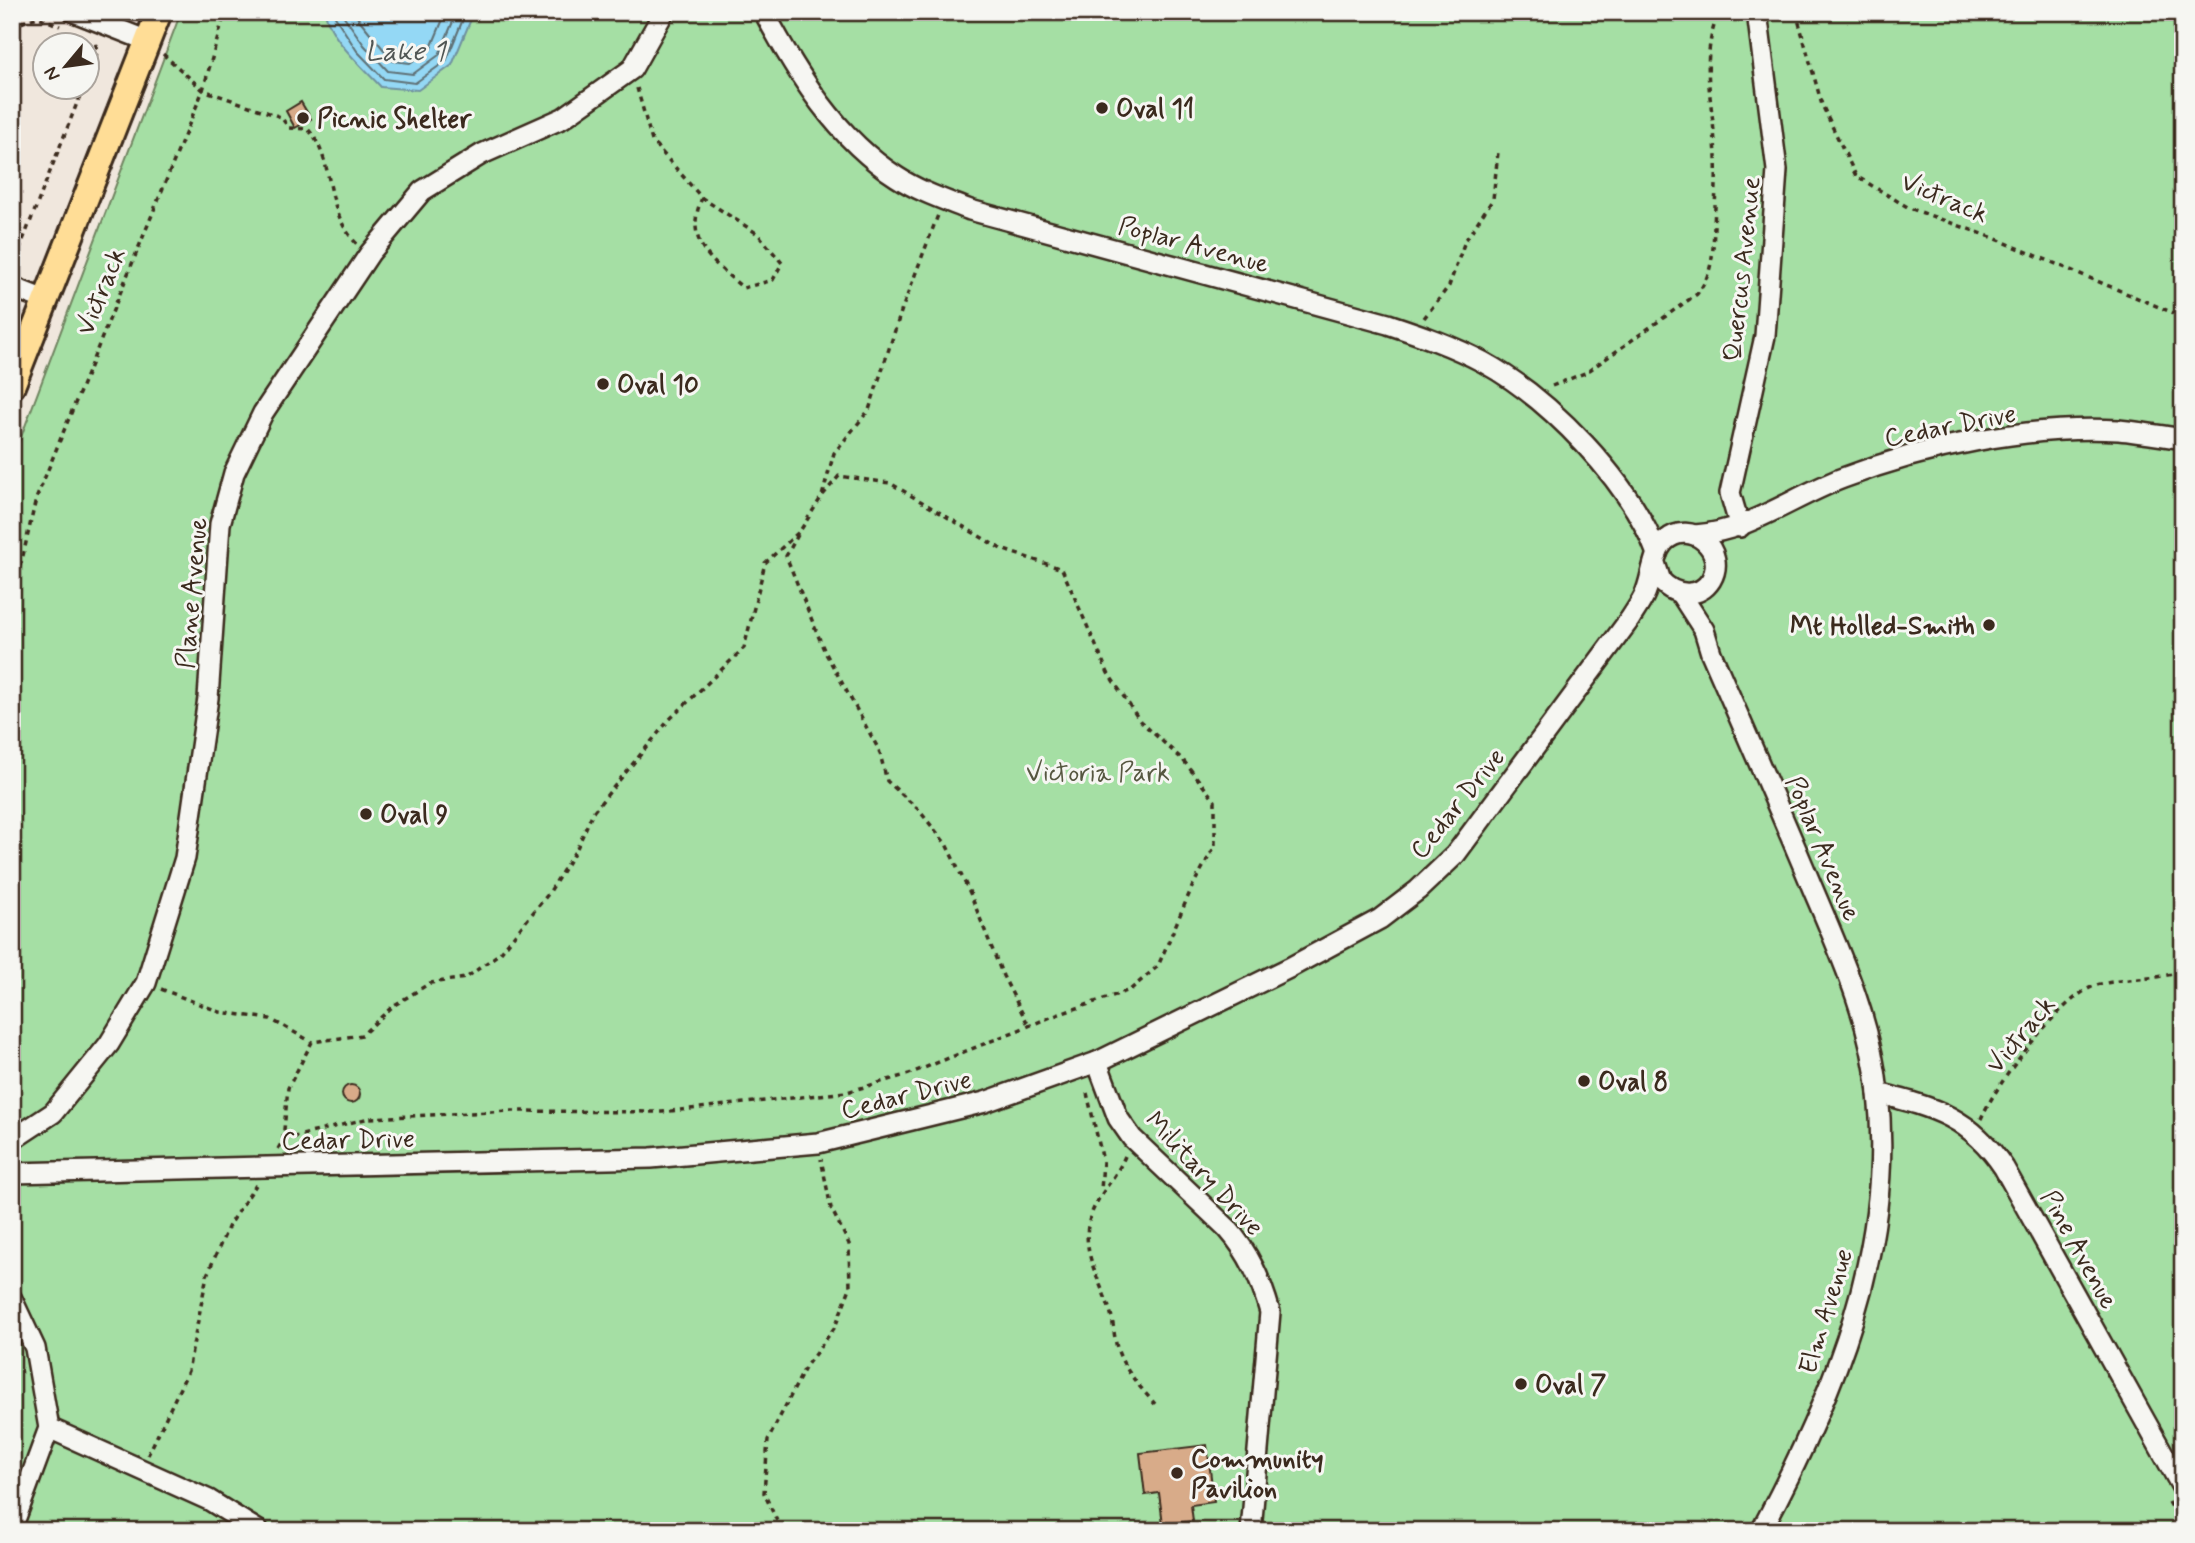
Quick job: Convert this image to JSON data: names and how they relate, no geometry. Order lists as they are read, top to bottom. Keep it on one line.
{"streets":{"street":["Poplar Avenue","Quercus Avenue","Cedar Drive","Plane Avenue","Military Drive","Pine Avenue","Elm Avenue"],"path":["Victrack"]},"crossings":[["Poplar Avenue","Cedar Drive"],["Poplar Avenue","Pine Avenue"],["Poplar Avenue","Elm Avenue"],["Quercus Avenue","Cedar Drive"],["Cedar Drive","Military Drive"],["Pine Avenue","Elm Avenue"]],"water":["Lake 1"],"parks":["Victoria Park"],"places":["Oval 11","Picnic Shelter","Oval 10","Mt Holled-Smith","Oval 9","Oval 8","Oval 7","Community Pavilion"],"north":"bottom left"}
